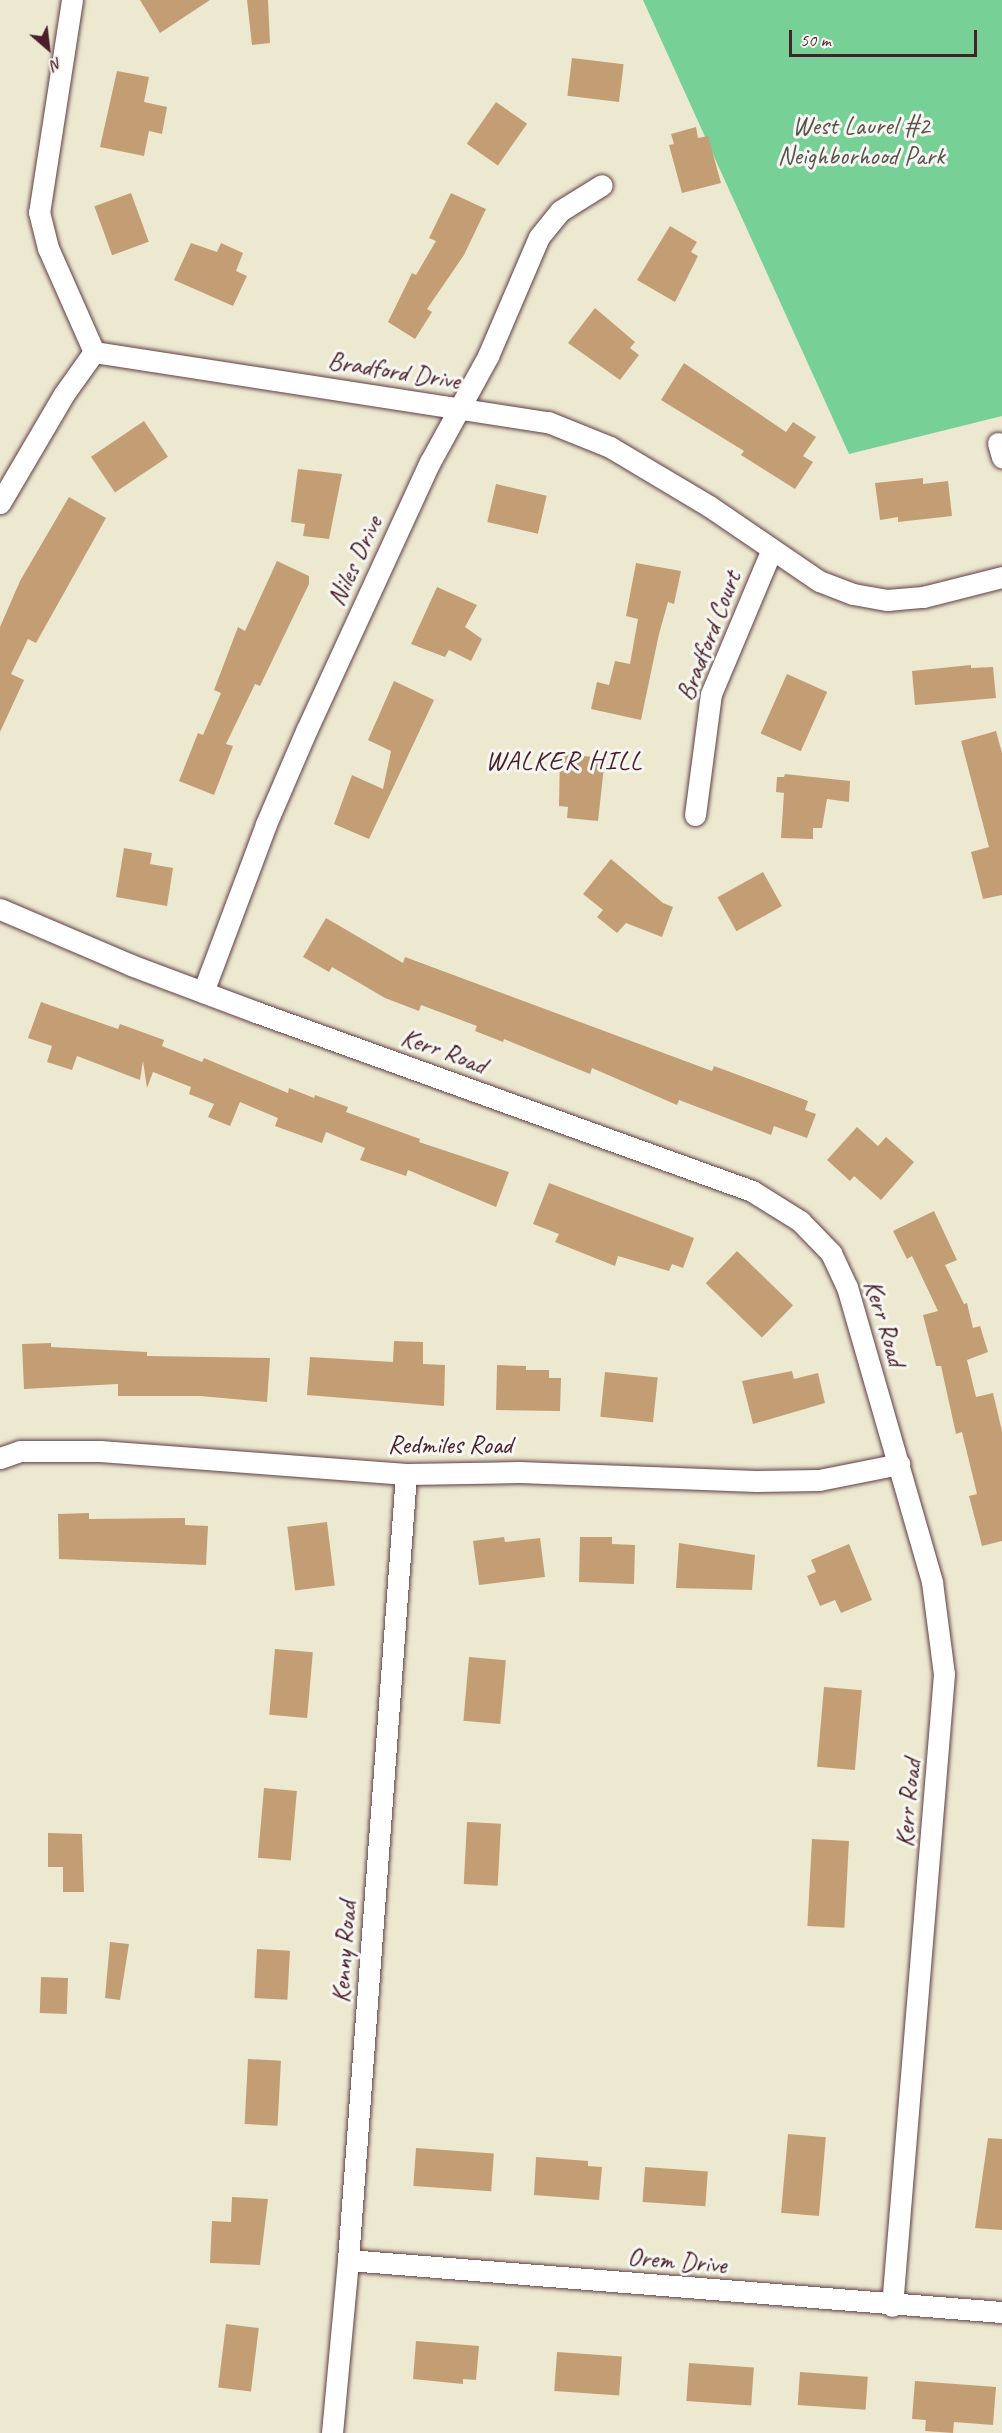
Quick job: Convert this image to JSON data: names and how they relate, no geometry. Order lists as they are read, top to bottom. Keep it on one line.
{"streets":{"street":["Bradford Drive","Niles Drive","Bradford Court","Kerr Road","Redmiles Road","Kenny Road","Orem Drive"]},"crossings":[["Bradford Drive","Niles Drive"],["Bradford Drive","Bradford Court"],["Niles Drive","Kerr Road"],["Kerr Road","Redmiles Road"],["Kerr Road","Orem Drive"],["Redmiles Road","Kenny Road"],["Kenny Road","Orem Drive"]],"districts":["WALKER HILL"],"parks":["West Laurel #2 Neighborhood Park"],"scale_bar":"50 m","north":"bottom right"}
